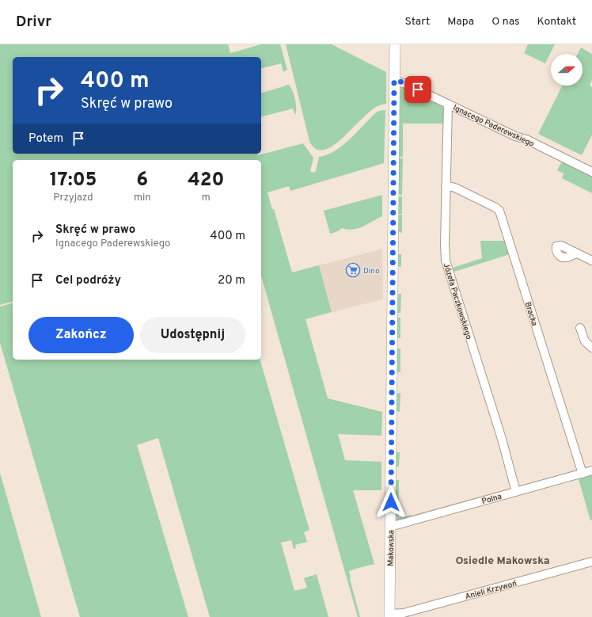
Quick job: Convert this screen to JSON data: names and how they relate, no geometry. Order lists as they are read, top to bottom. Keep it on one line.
{"streets":{"street":["Ignacego Paderewskiego","Józefa Paczkowskiego","Bracka","Polna","Makowska","Anieli Krzywoń"]},"crossings":[["Ignacego Paderewskiego","Józefa Paczkowskiego"],["Ignacego Paderewskiego","Makowska"],["Józefa Paczkowskiego","Bracka"],["Józefa Paczkowskiego","Polna"],["Bracka","Polna"],["Polna","Makowska"],["Makowska","Anieli Krzywoń"]],"districts":["Osiedle Makowska"],"places":{"supermarket":["Dino"]},"north":"right","page":{"header":"Drivr","nav":["Start","Mapa","O nas","Kontakt"],"turn":["400 m","Skręć w prawo"],"then":"Potem","eta":["17:05","Przyjazd","6","min","420","m"],"list":[{"name":"Skręć w prawo","note":"Ignacego Paderewskiego","value":"400 m"},{"name":"Cel podróży","value":"20 m"}],"buttons":["Zakończ","Udostępnij"]}}
